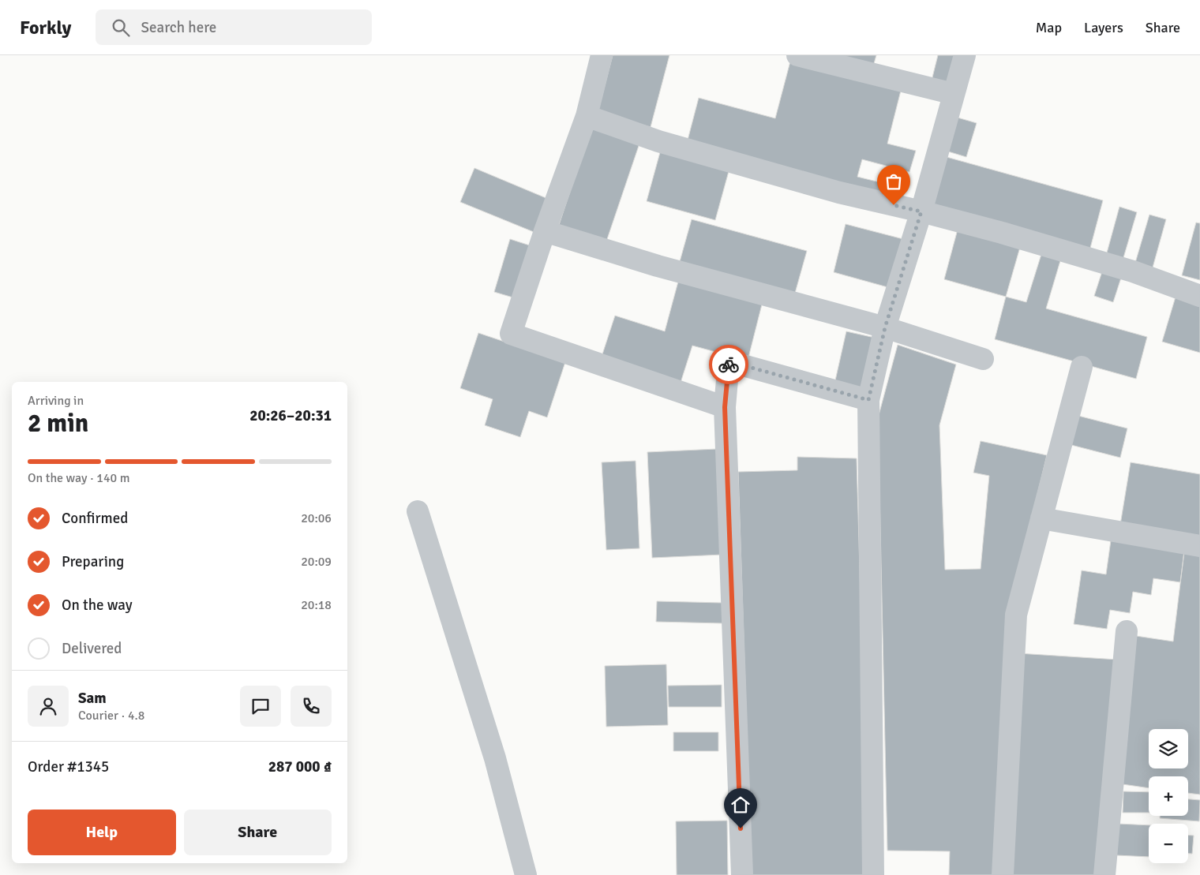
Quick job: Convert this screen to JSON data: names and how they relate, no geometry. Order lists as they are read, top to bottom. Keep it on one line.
{"page":{"header":"Forkly","search":"Search here","nav":["Map","Layers","Share"],"heading":["2 min","Arriving in","20:26–20:31"],"panel":["Sam","Courier · 4.8","Order #1345","287 000 ₫"],"bar":"On the way · 140 m","list":[["Confirmed","20:06"],["Preparing","20:09"],["On the way","20:18"],"Delivered"],"map_buttons":["+","−"],"buttons":["Help","Share"]}}
